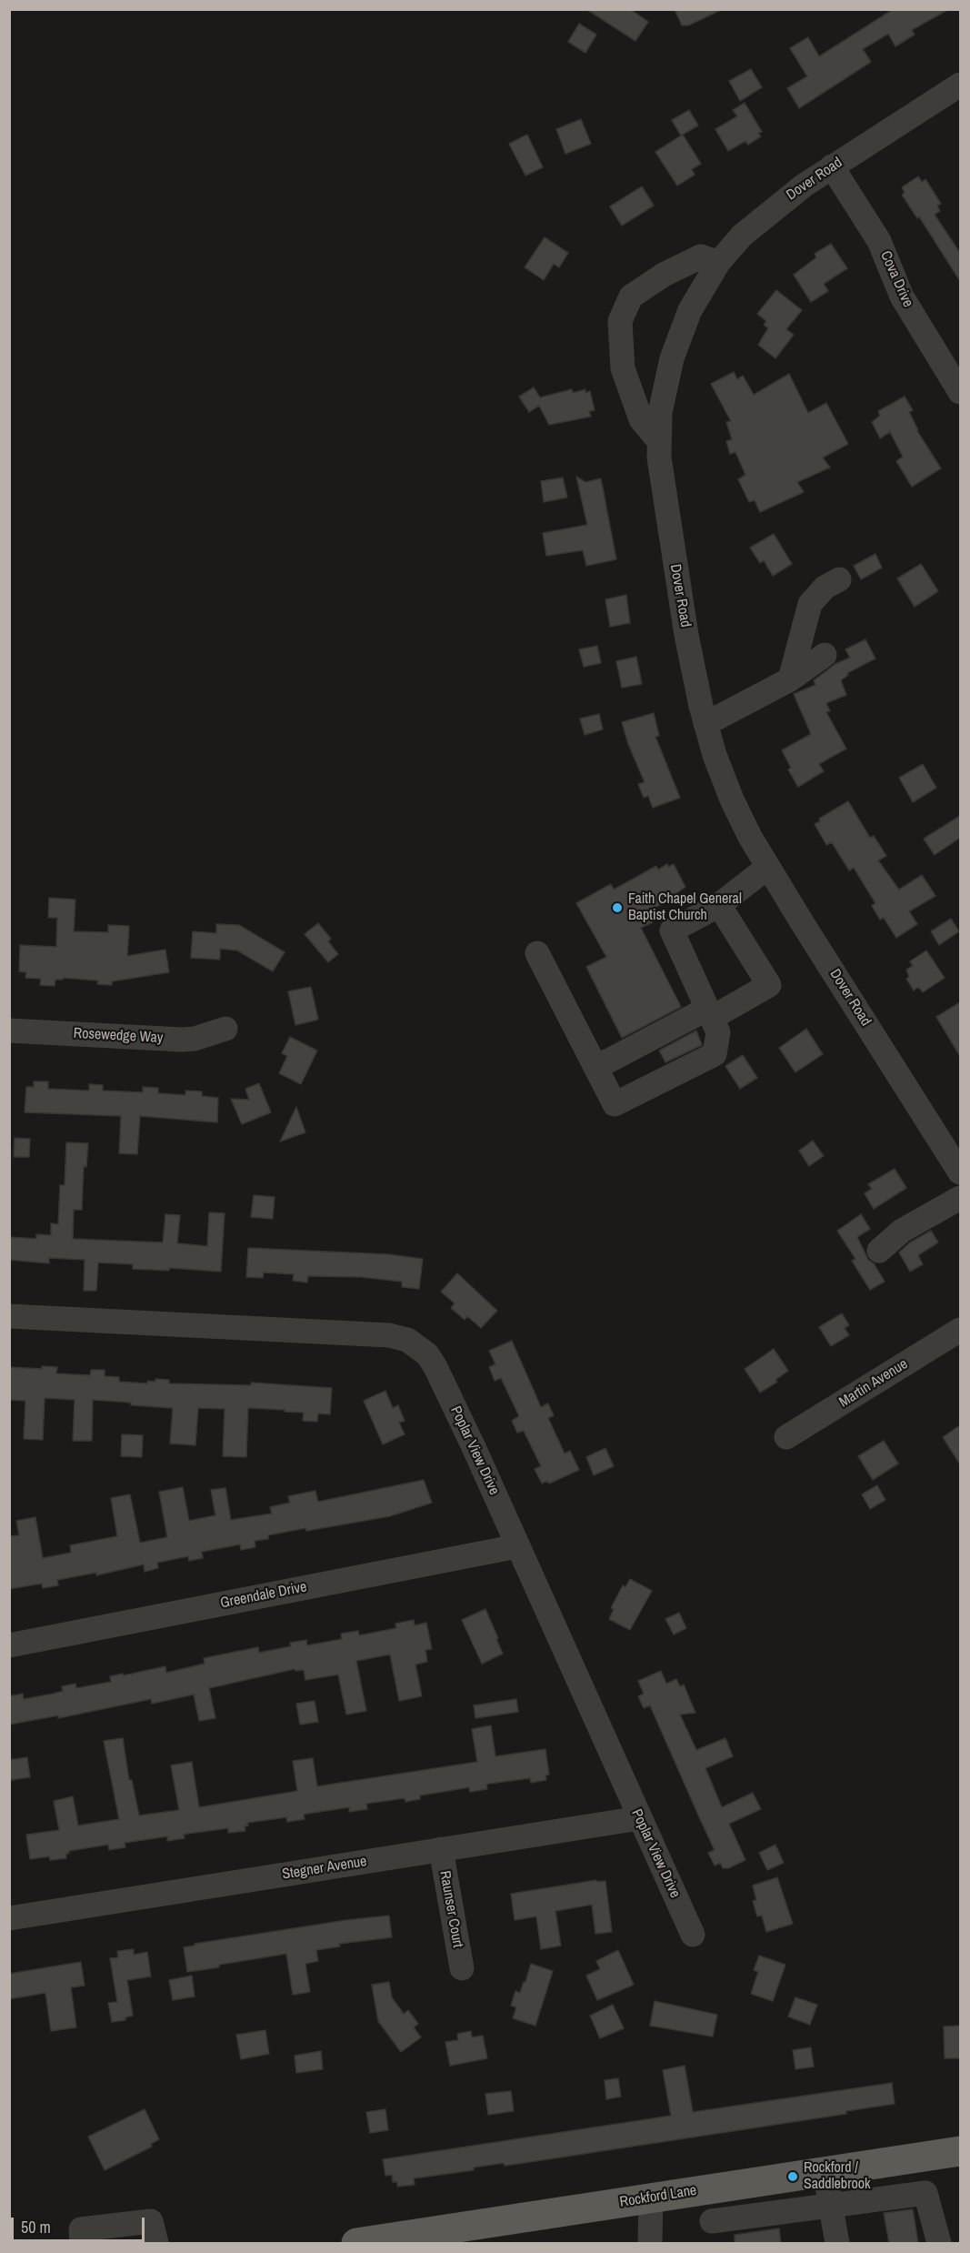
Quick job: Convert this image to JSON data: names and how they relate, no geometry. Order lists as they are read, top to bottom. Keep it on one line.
{"streets":{"main road":["Rockford Lane"],"street":["Dover Road","Cova Drive","Rosewedge Way","Martin Avenue","Poplar View Drive","Greendale Drive","Stegner Avenue","Raunser Court"]},"crossings":[["Dover Road","Cova Drive"],["Poplar View Drive","Greendale Drive"],["Poplar View Drive","Stegner Avenue"],["Stegner Avenue","Raunser Court"]],"places":["Faith Chapel General Baptist Church","Rockford / Saddlebrook"],"scale_bar":"50 m"}
